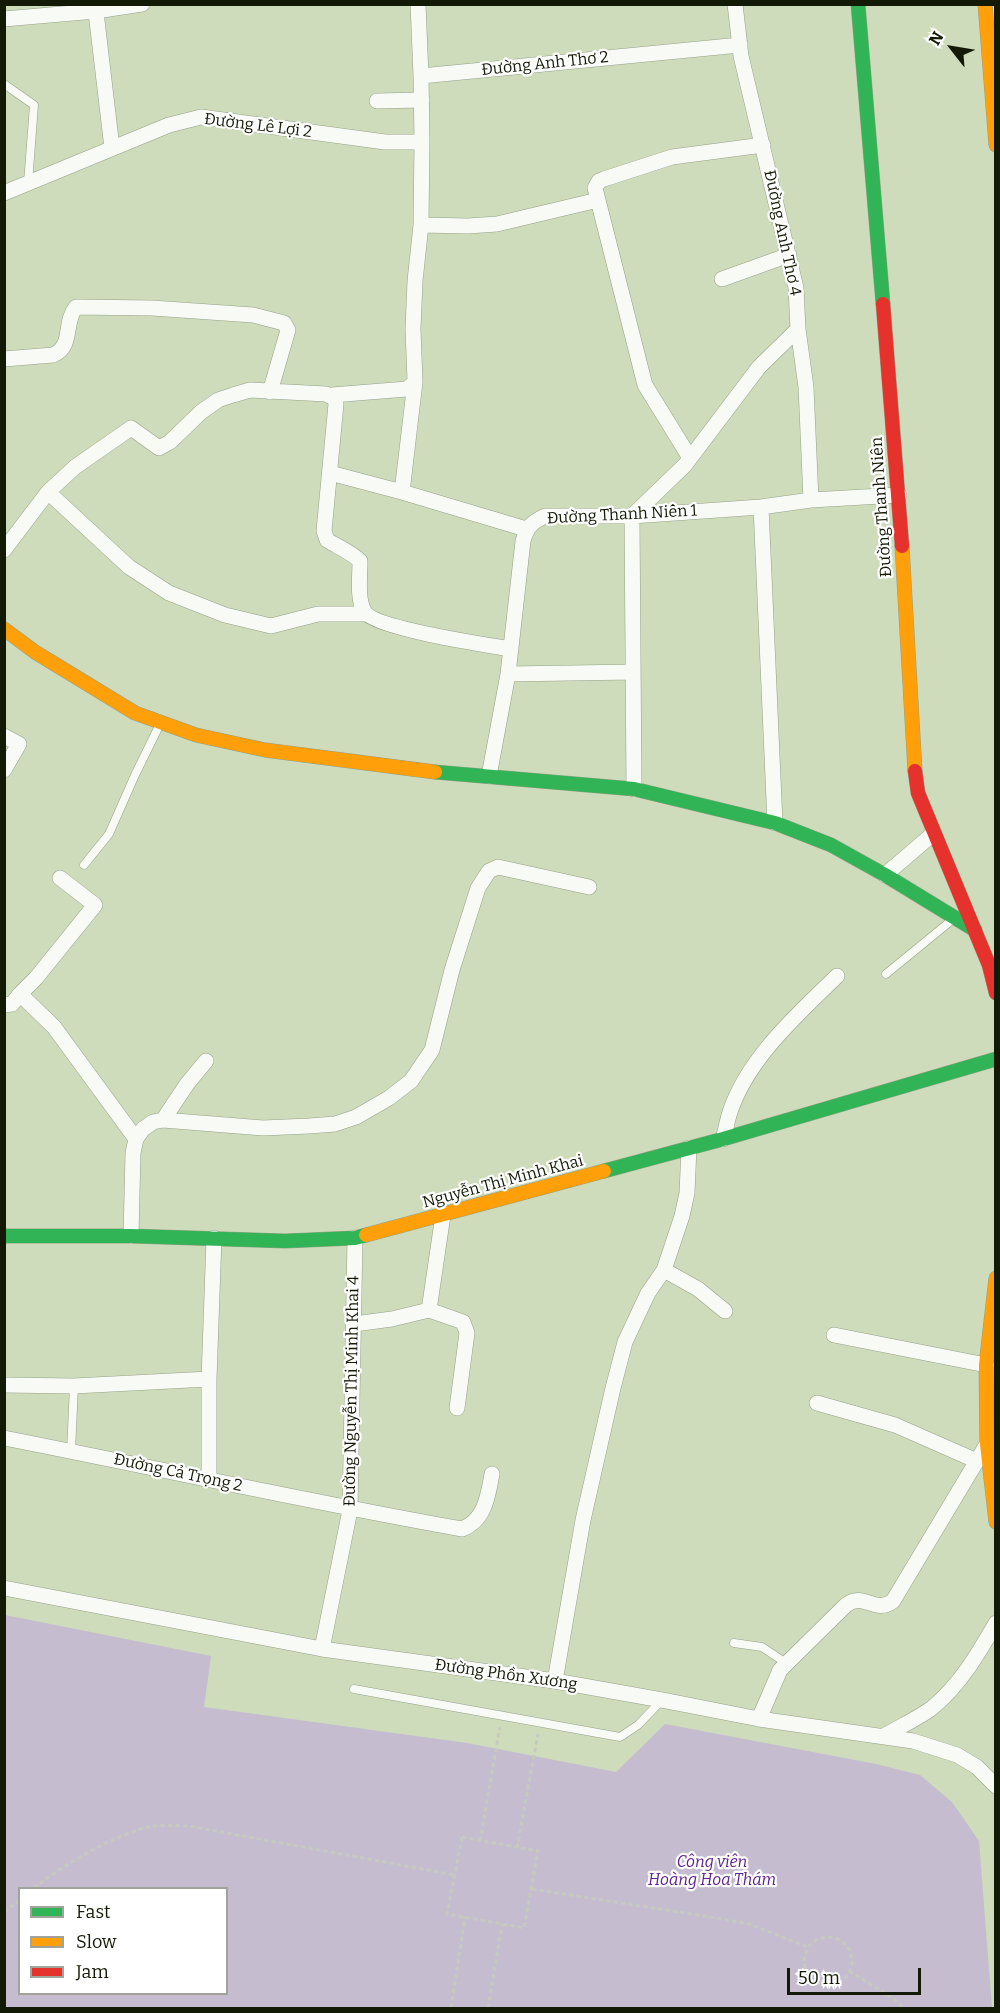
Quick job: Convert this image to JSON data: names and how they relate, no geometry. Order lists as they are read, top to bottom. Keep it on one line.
{"streets":{"main road":["Đường Thanh Niên","Nguyễn Thị Minh Khai"],"street":["Đường Anh Thơ 2","Đường Lê Lợi 2","Đường Anh Thơ 4","Đường Thanh Niên 1","Đường Nguyễn Thị Minh Khai 4","Đường Cả Trọng 2","Đường Phồn Xương"]},"crossings":[["Đường Anh Thơ 2","Đường Anh Thơ 4"],["Đường Anh Thơ 4","Đường Thanh Niên 1"],["Đường Thanh Niên","Đường Thanh Niên 1"],["Nguyễn Thị Minh Khai","Đường Nguyễn Thị Minh Khai 4"],["Đường Nguyễn Thị Minh Khai 4","Đường Cả Trọng 2"],["Đường Nguyễn Thị Minh Khai 4","Đường Phồn Xương"]],"parks":["Công viên Hoàng Hoa Thám"],"legend":["Fast","Slow","Jam"],"scale_bar":"50 m","north":"top left"}
